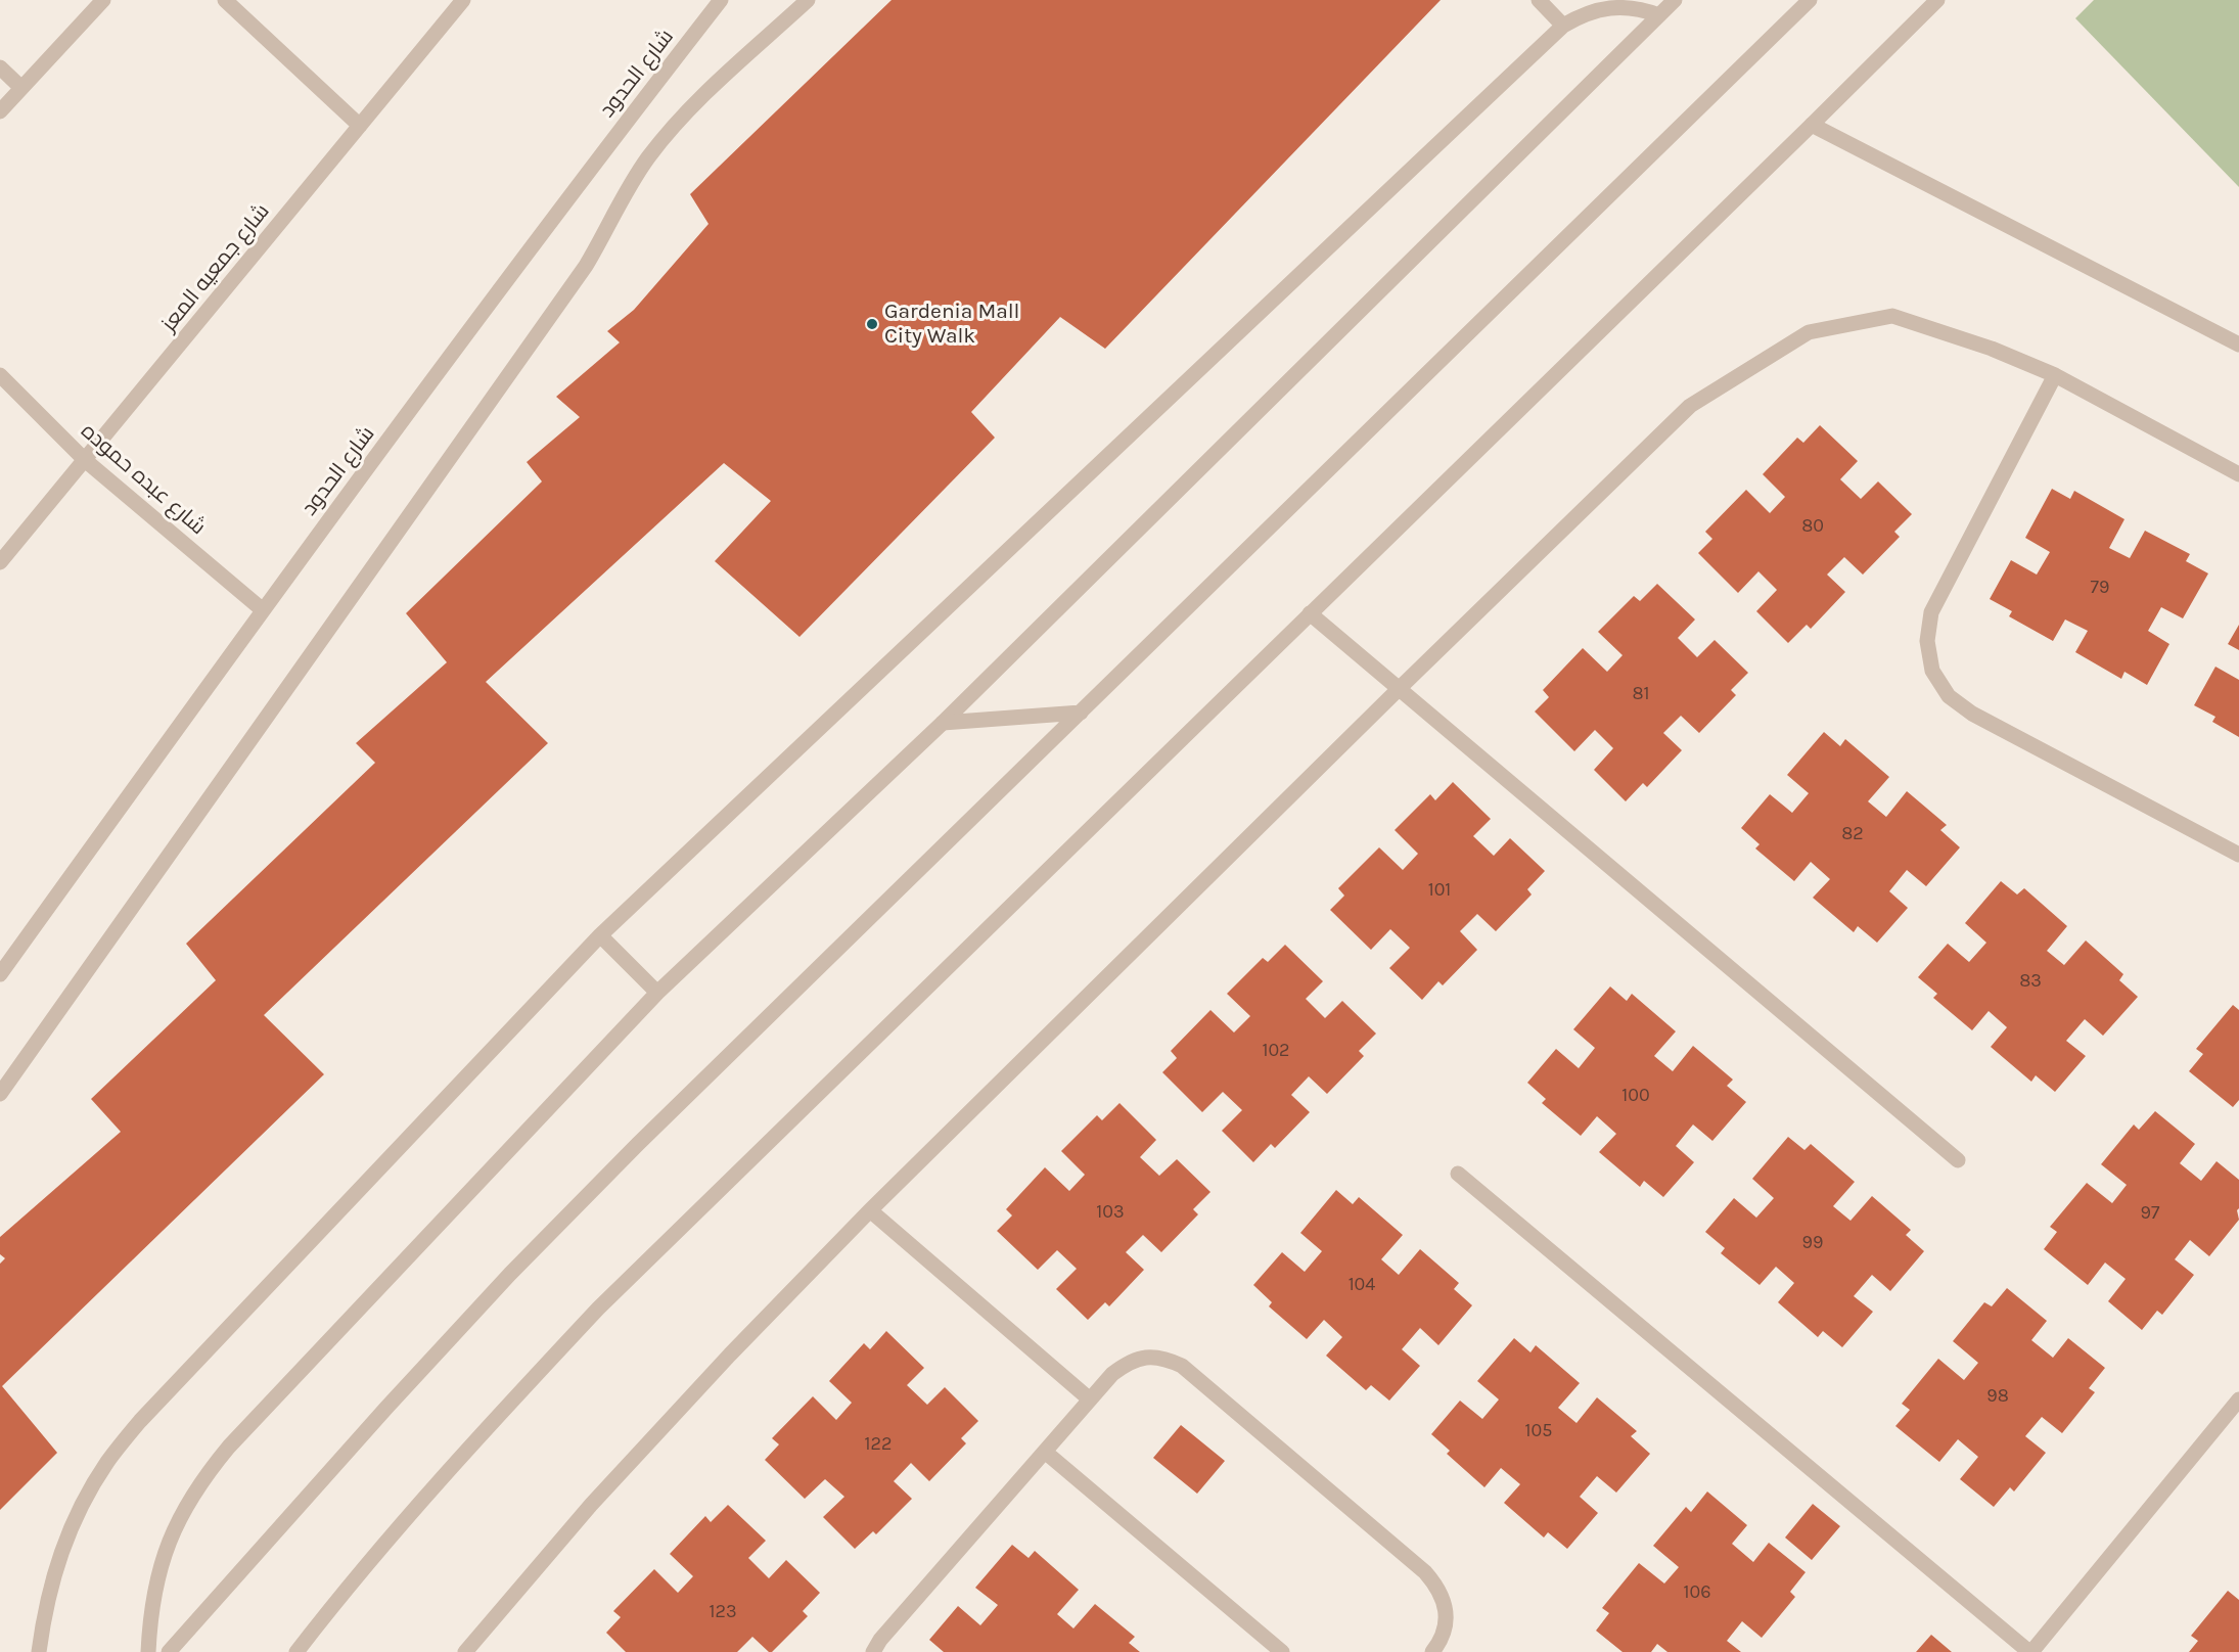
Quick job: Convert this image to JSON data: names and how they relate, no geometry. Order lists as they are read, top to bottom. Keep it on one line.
{"streets":{"street":["شارع الحدود","شارع جمعيه المعز","شارع عبده حموده"]},"crossings":[["شارع الحدود","شارع عبده حموده"],["شارع جمعيه المعز","شارع عبده حموده"]],"places":["Gardenia Mall City Walk"],"house_numbers":["80","79","81","82","101","83","102","100","103","97","99","104","98","105","122","106","123"]}
